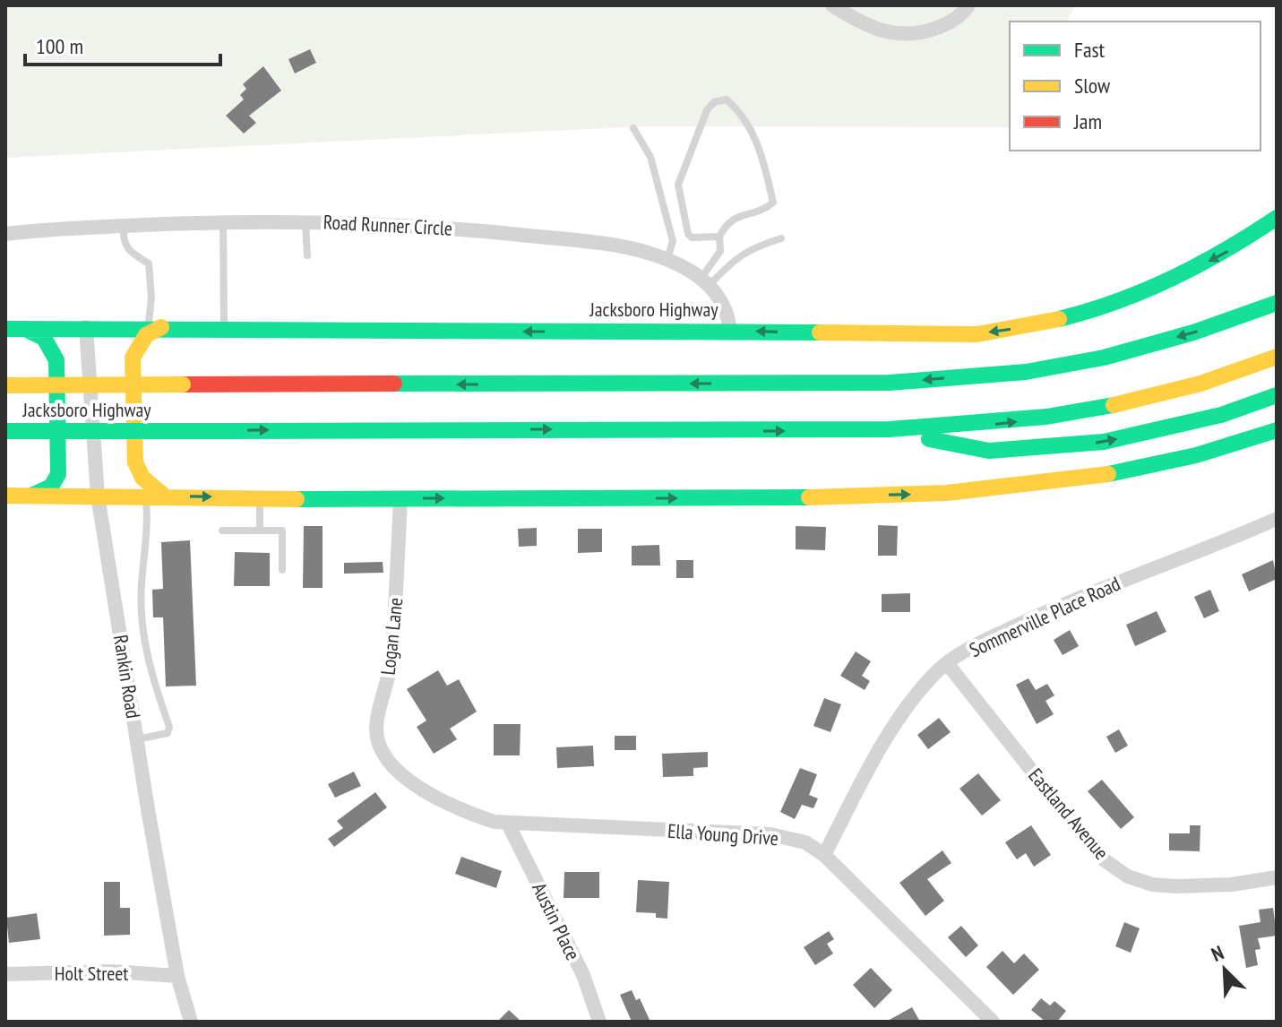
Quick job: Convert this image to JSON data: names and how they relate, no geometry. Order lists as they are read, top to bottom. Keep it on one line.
{"streets":{"main road":["Jacksboro Highway"],"street":["Road Runner Circle","Sommerville Place Road","Logan Lane","Rankin Road","Eastland Avenue","Ella Young Drive","Austin Place","Holt Street"]},"crossings":[["Jacksboro Highway","Rankin Road"],["Sommerville Place Road","Eastland Avenue"],["Sommerville Place Road","Ella Young Drive"],["Logan Lane","Ella Young Drive"],["Rankin Road","Holt Street"],["Ella Young Drive","Austin Place"]],"legend":["Fast","Slow","Jam"],"scale_bar":"100 m","north":"top left"}
